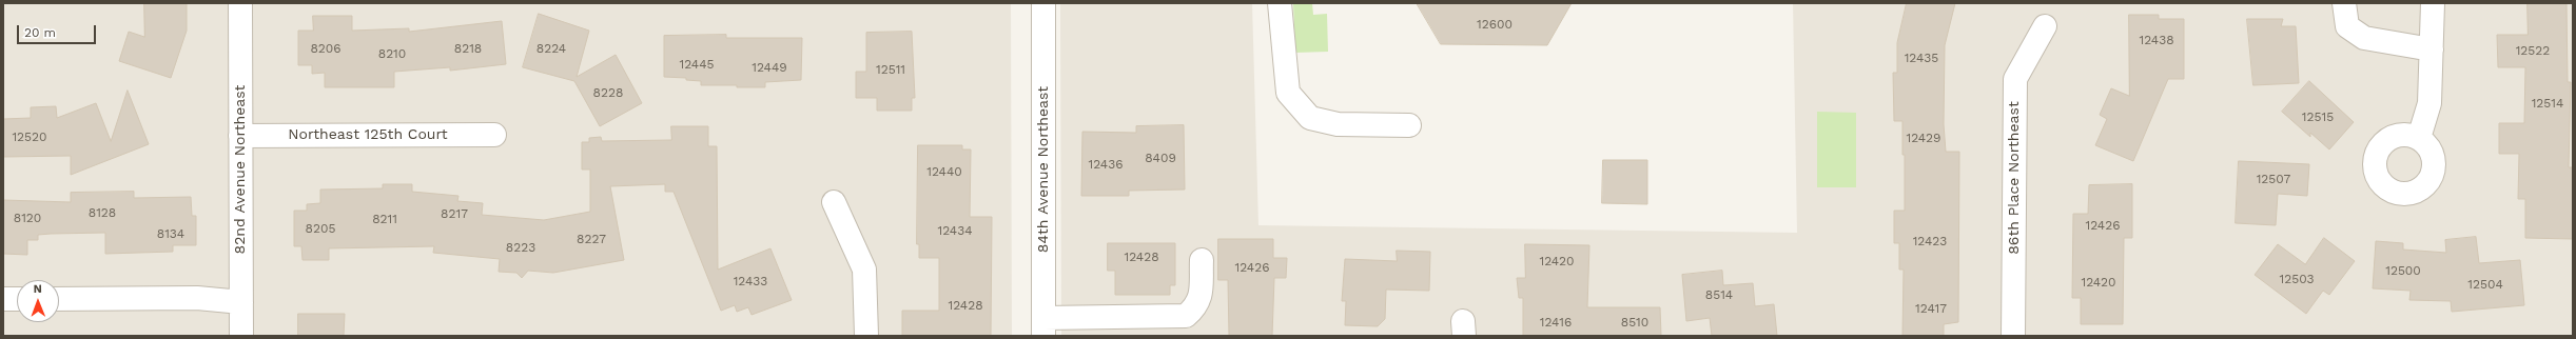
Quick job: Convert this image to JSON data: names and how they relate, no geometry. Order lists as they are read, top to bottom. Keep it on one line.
{"streets":{"street":["Northeast 125th Court","82nd Avenue Northeast","84th Avenue Northeast","86th Place Northeast"]},"crossings":[["Northeast 125th Court","82nd Avenue Northeast"]],"house_numbers":["12600","12438","8206","8218","8224","12522","8210","12435","12445","12449","12511","8228","12514","12515","12520","12429","8409","12436","12440","12507","8128","8217","8120","8211","12426","8205","12434","8134","8227","12423","8223","12428","12420","12426","12500","12503","12433","12420","12504","8514","12428","12417","12416","8510"],"scale_bar":"20 m","north":"top"}
